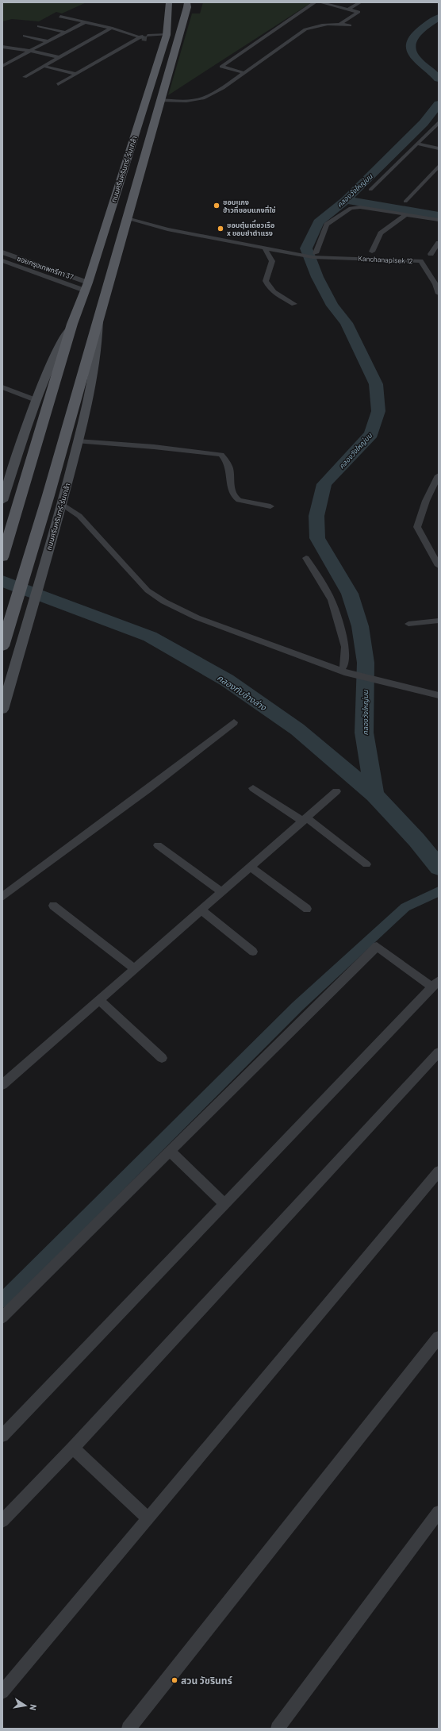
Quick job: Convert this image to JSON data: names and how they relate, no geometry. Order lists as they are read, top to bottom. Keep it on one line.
{"streets":{"main road":["ถนนศรีนครินทร์-ร่มเกล้า"],"street":["Kanchanapisek 12","ซอยกรุงเทพกรีฑา 37"]},"crossings":[["ถนนศรีนครินทร์-ร่มเกล้า","ซอยกรุงเทพกรีฑา 37"]],"water":["คลองวังใหญ่บน","คลองทับช้างล่าง"],"places":["ชอบแกง ข้าวที่ชอบแกงที่ใช่","ชอบตุ๋นเตี๋ยวเรือ x ชอบยำตำแรง","สวน วัชรินทร์"],"north":"right"}
